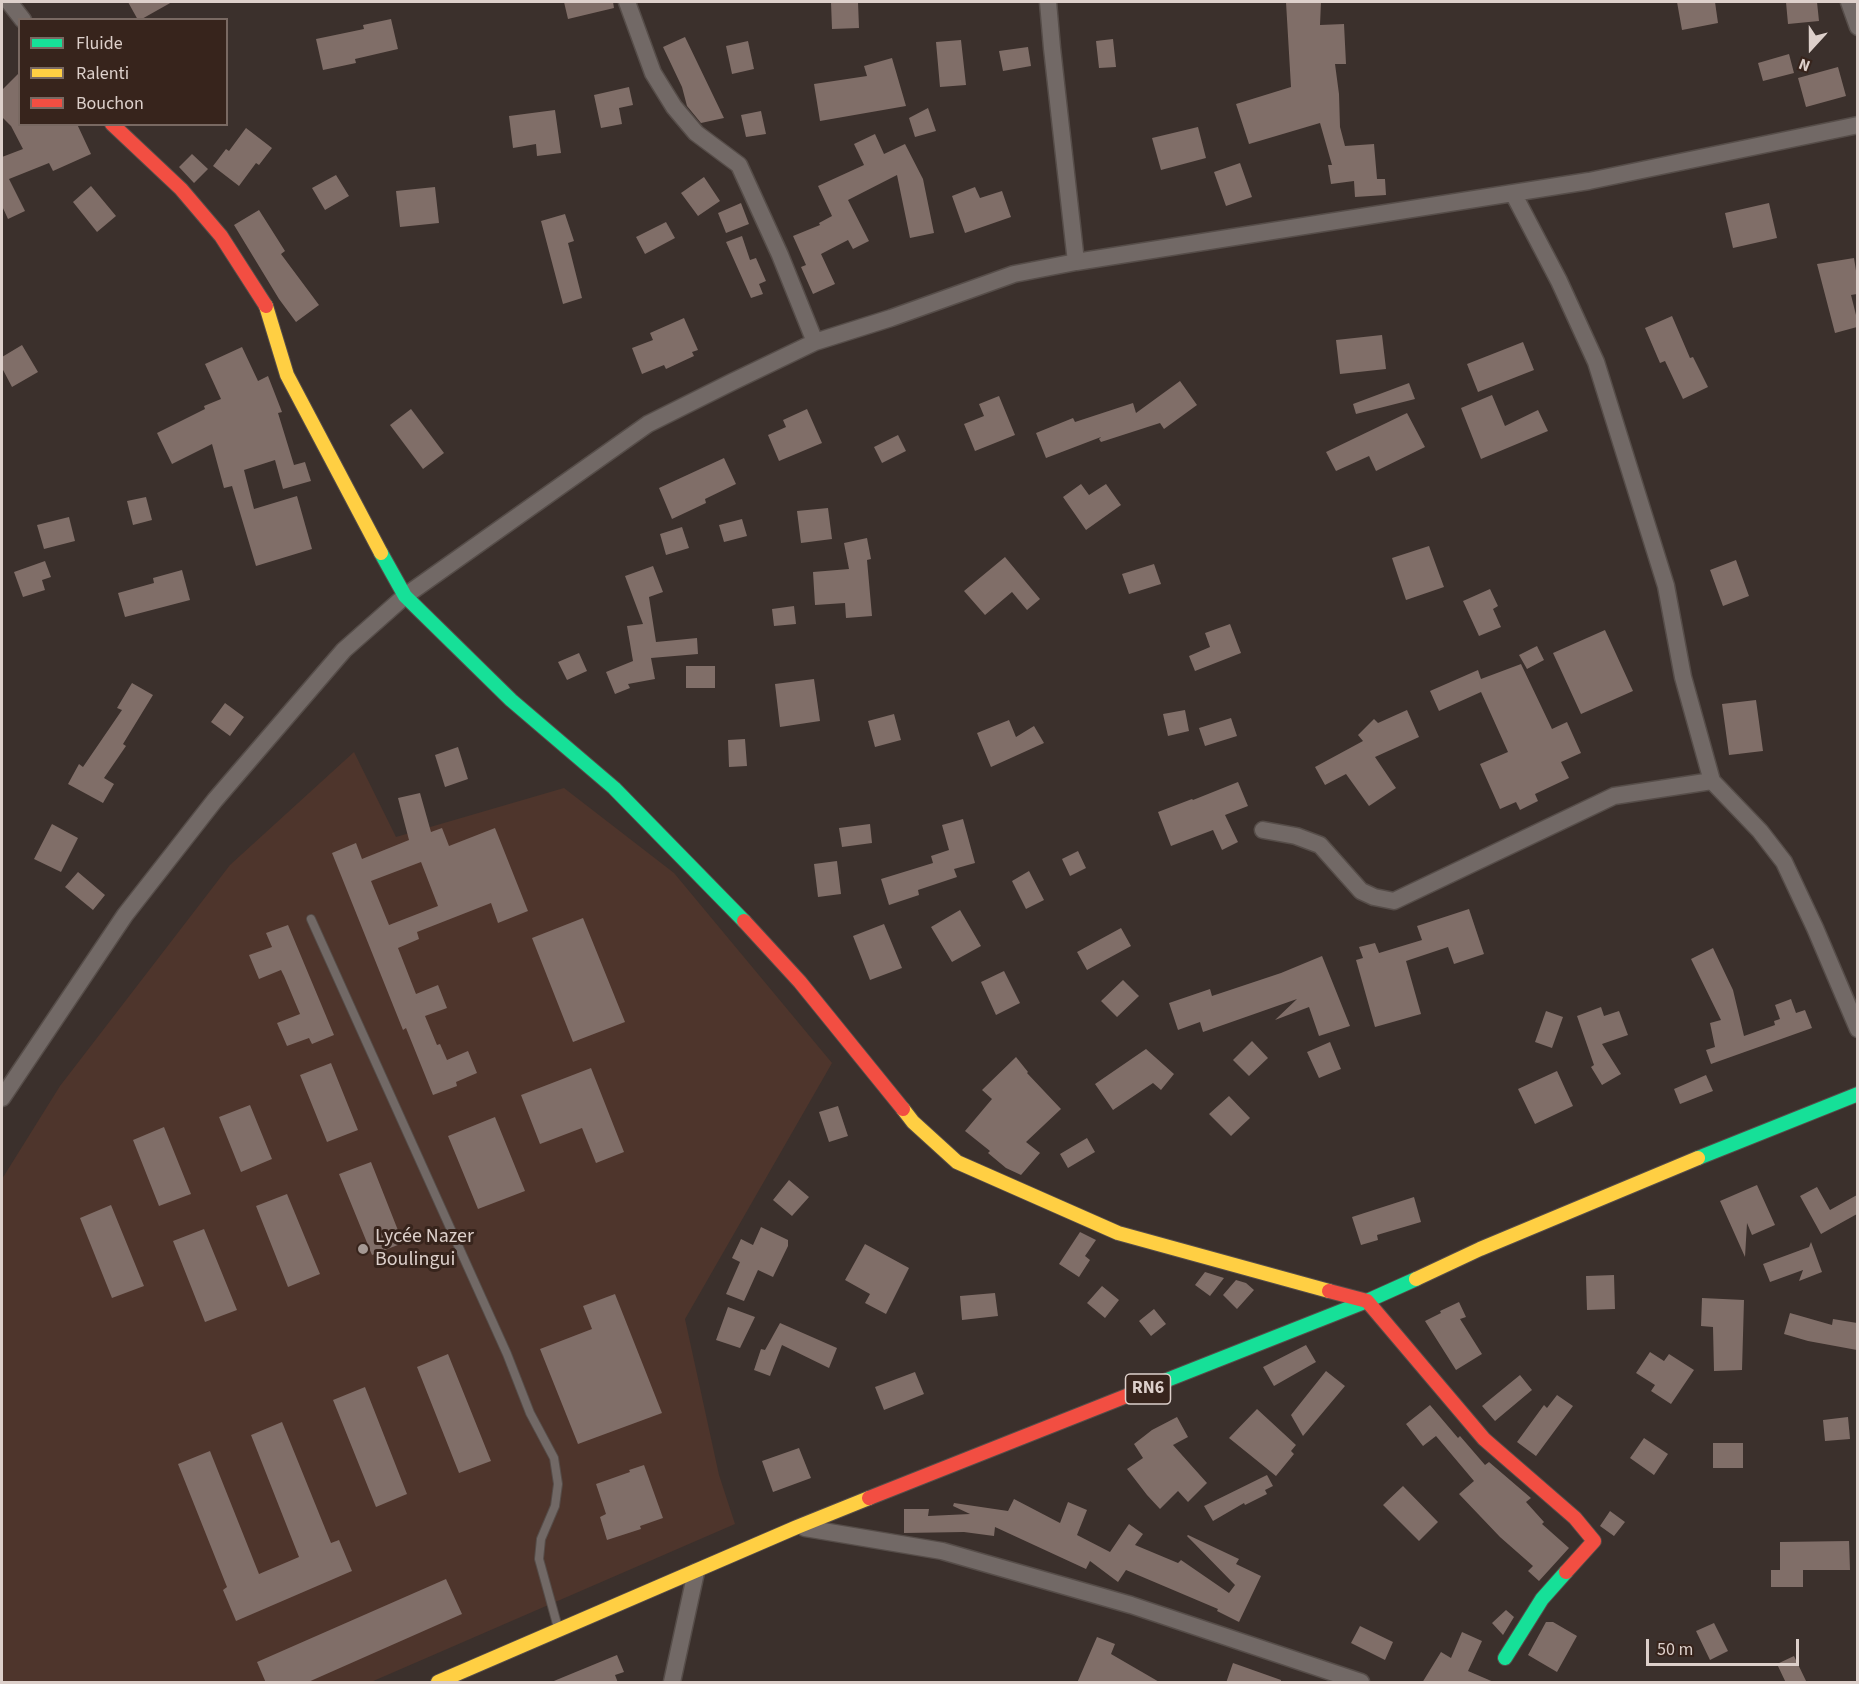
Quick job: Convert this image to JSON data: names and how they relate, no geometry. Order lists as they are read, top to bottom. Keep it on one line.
{"streets":{"main road":["RN6"]},"places":["Lycée Nazer Boulingui"],"legend":["Fluide","Ralenti","Bouchon"],"scale_bar":"50 m","north":"bottom"}
